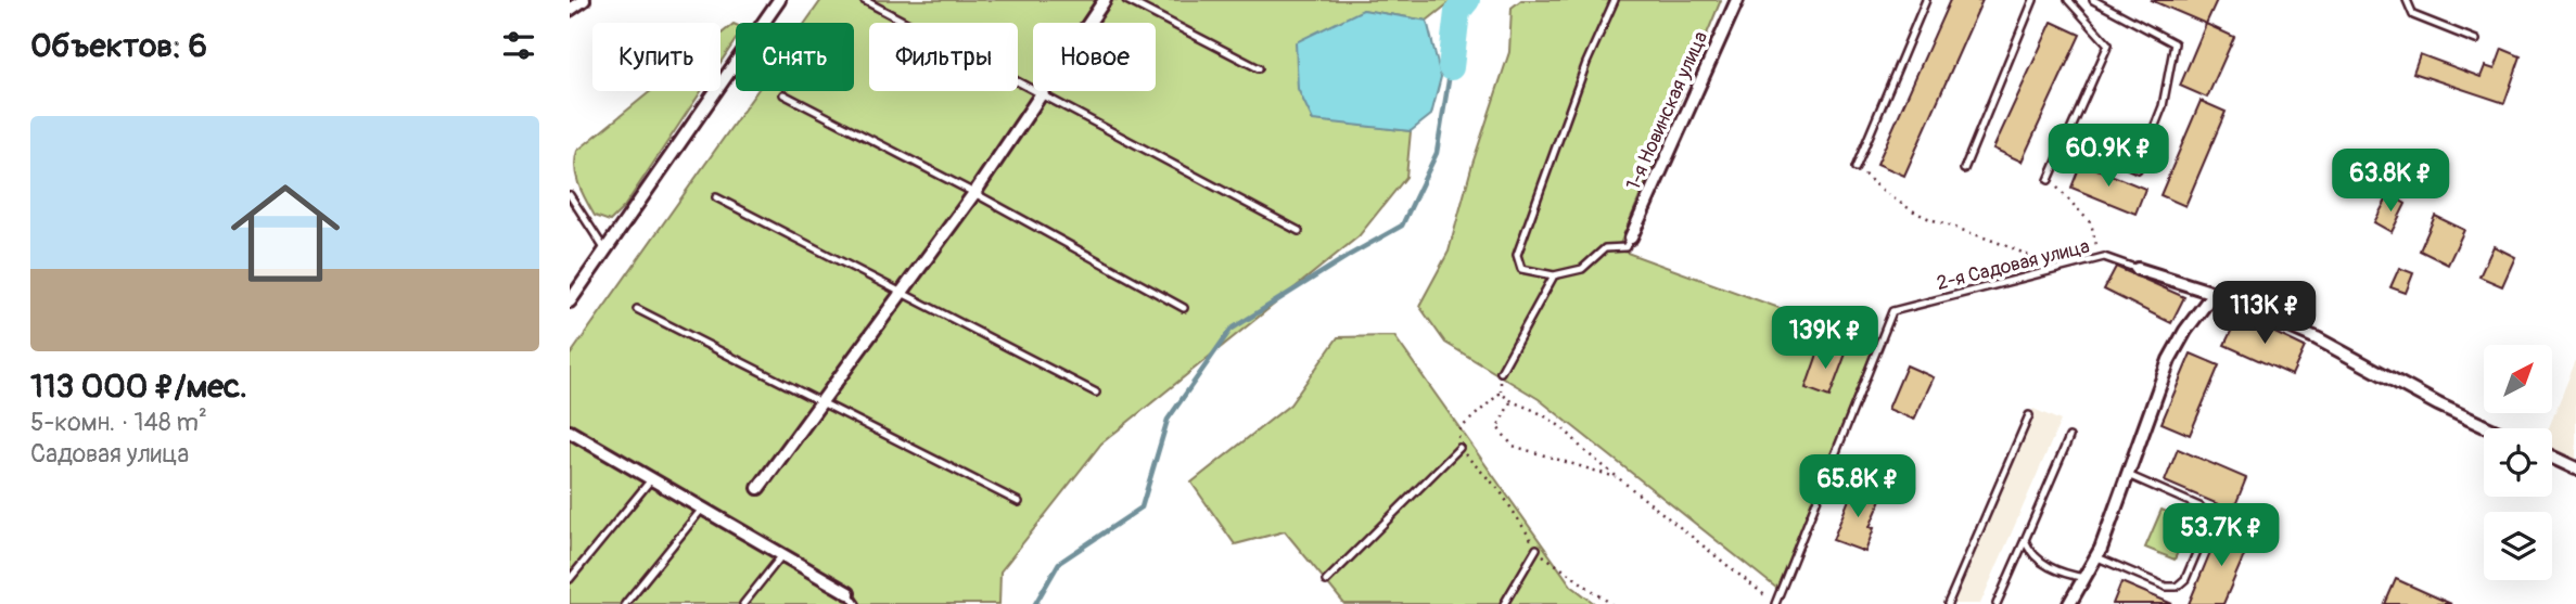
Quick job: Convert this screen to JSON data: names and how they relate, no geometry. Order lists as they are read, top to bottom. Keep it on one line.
{"streets":{"street":["1-я Новинская улица"],"lane":["2-я Садовая улица"]},"north":"top right","page":{"heading":"Объектов: 6","chip":["Купить","Снять","Фильтры","Новое"],"list":[{"name":"113 000 ₽/мес.","note":"5-комн. · 148 m² · Садовая улица"}],"price":["60.9K ₽","63.8K ₽","113K ₽","139K ₽","65.8K ₽","53.7K ₽"]}}
